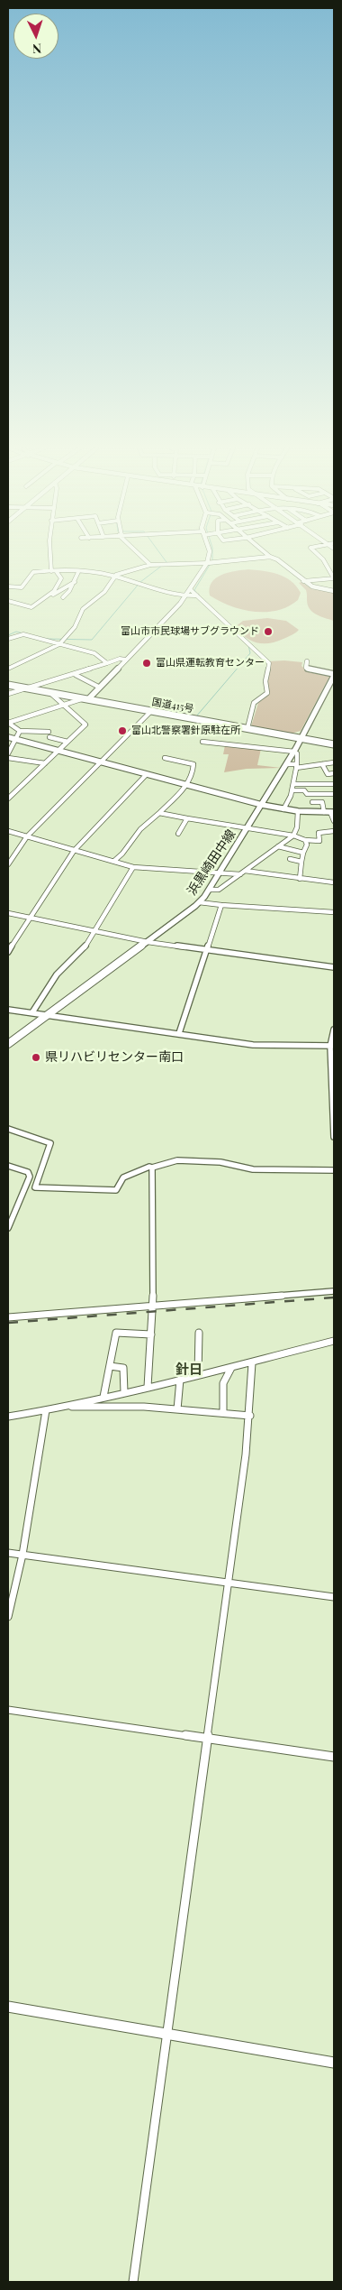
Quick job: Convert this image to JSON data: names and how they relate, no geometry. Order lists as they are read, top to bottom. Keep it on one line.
{"streets":{"highway":["国道415号"],"main road":["浜黒崎田中線"]},"crossings":[["国道415号","浜黒崎田中線"]],"districts":["針日"],"places":["富山市市民球場サブグラウンド","富山県運転教育センター","富山北警察署針原駐在所","県リハビリセンター南口"],"north":"bottom"}
